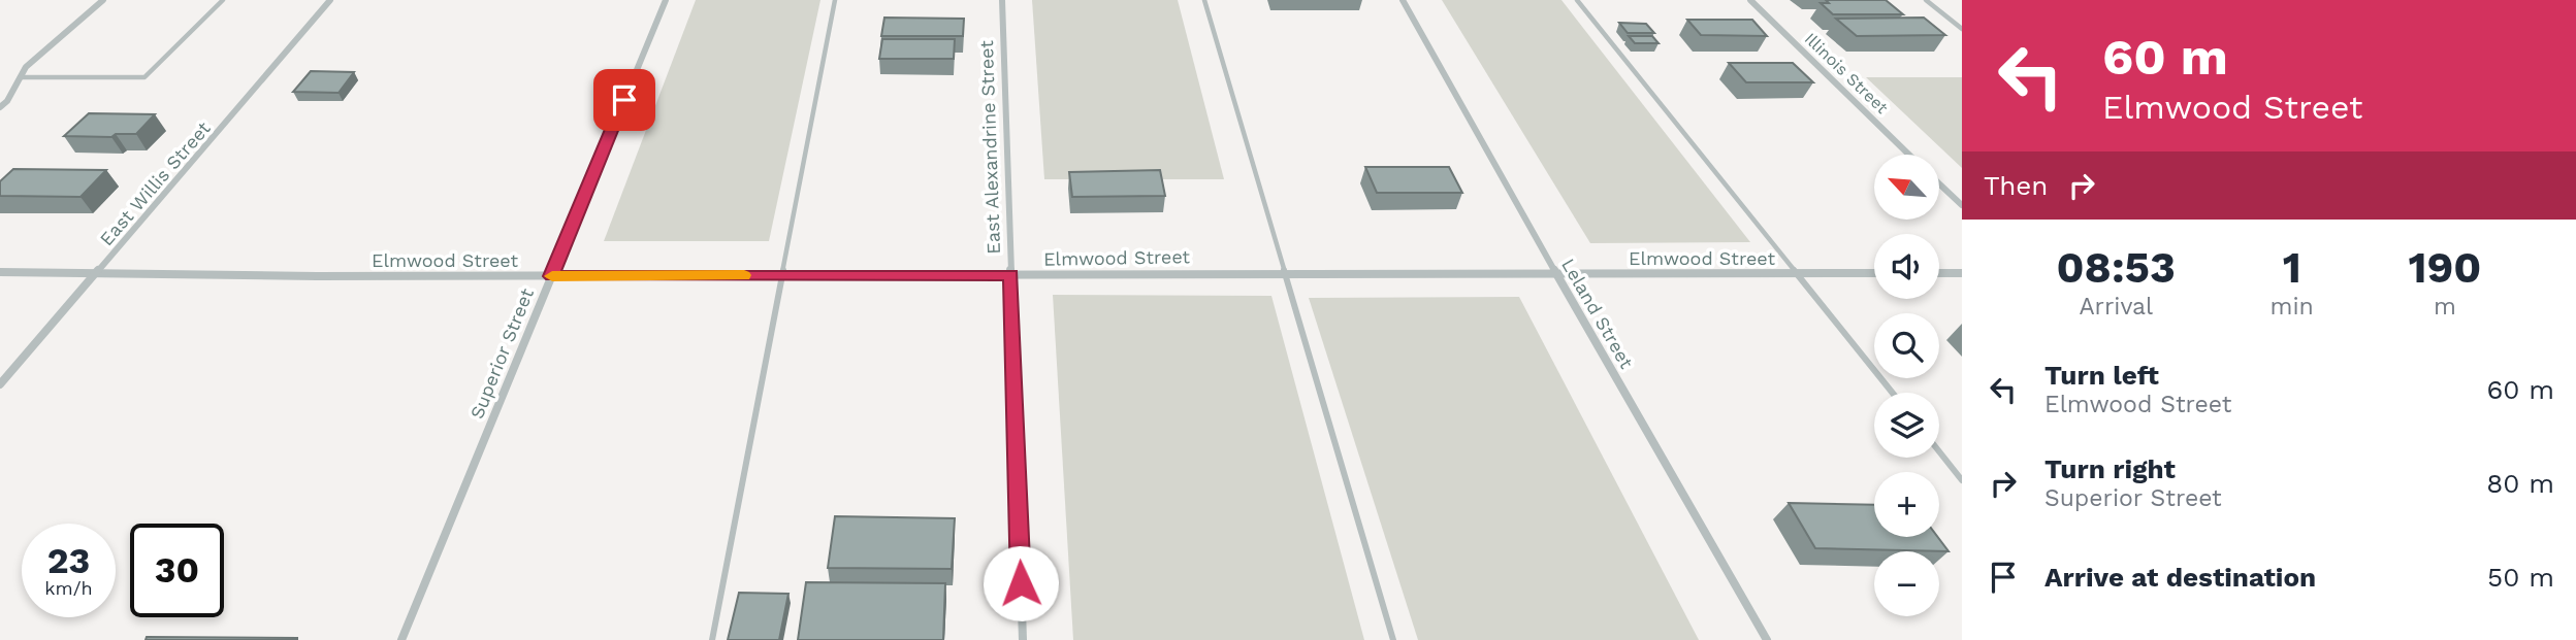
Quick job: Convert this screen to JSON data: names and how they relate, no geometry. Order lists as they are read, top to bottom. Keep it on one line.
{"streets":{"street":["Illinois Street","East Alexandrine Street","East Willis Street","Elmwood Street","Leland Street","Superior Street"]},"crossings":[["East Alexandrine Street","Elmwood Street"],["East Willis Street","Elmwood Street"],["Elmwood Street","Leland Street"],["Elmwood Street","Superior Street"]],"north":"top left","page":{"turn":["60 m","Elmwood Street"],"then":"Then","map_buttons":["+","−"],"eta":["08:53","Arrival","1","min","190","m"],"list":[{"name":"Turn left","note":"Elmwood Street","value":"60 m"},{"name":"Turn right","note":"Superior Street","value":"80 m"},{"name":"Arrive at destination","value":"50 m"}],"speed":"23 km/h","limit":"30"}}
